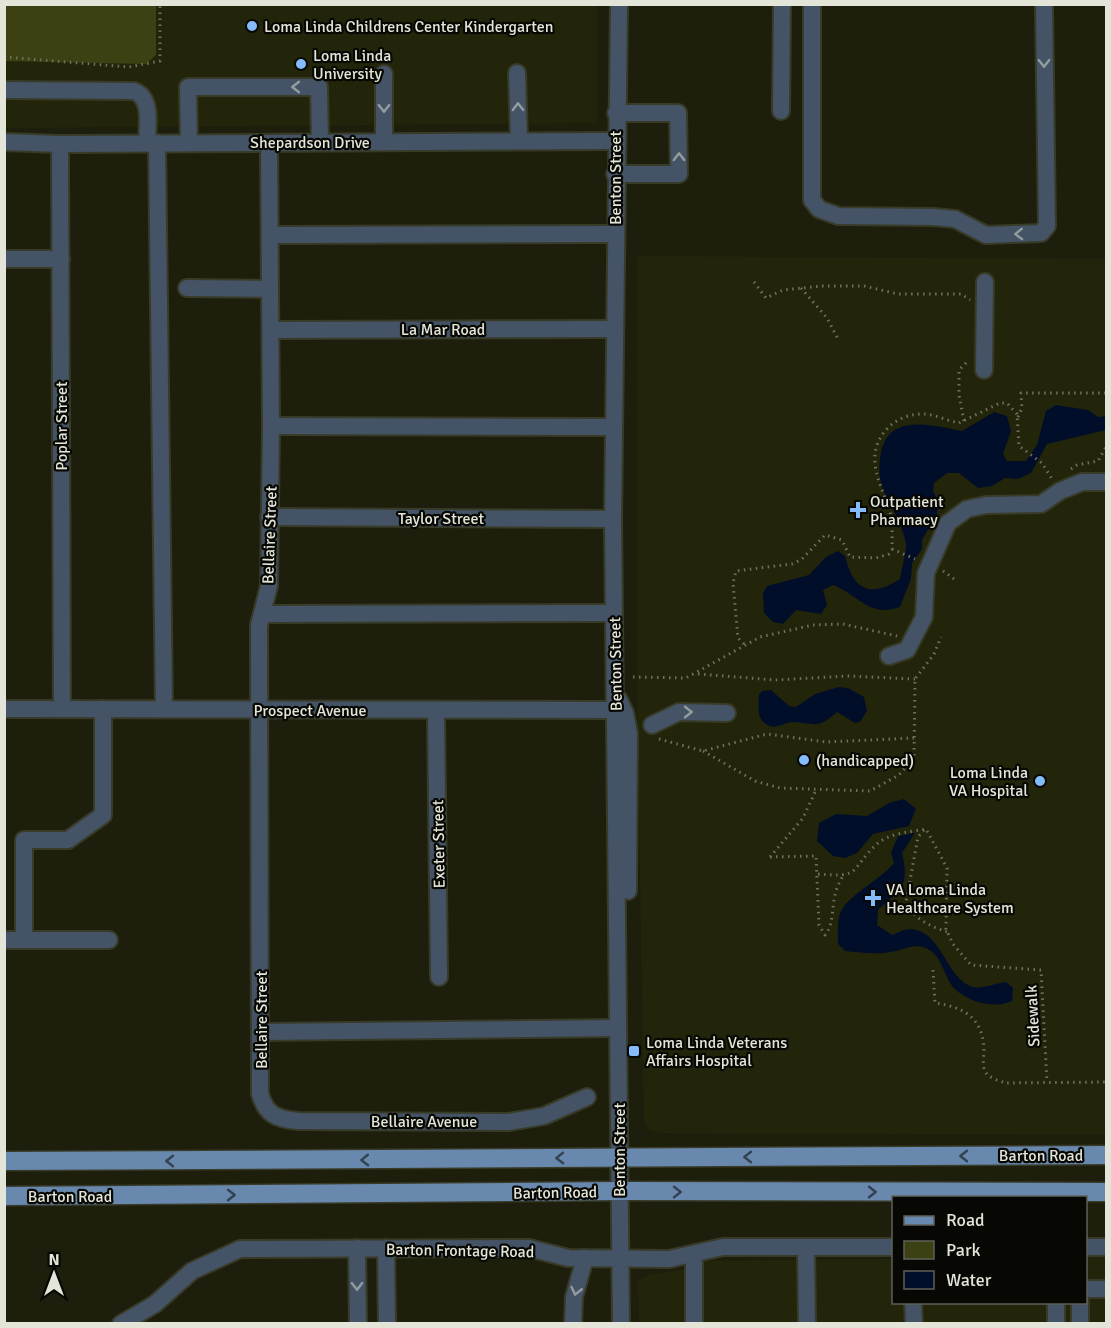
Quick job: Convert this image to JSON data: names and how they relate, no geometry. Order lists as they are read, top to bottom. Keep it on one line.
{"streets":{"main road":["Barton Road"],"street":["Shepardson Drive","Benton Street","La Mar Road","Poplar Street","Taylor Street","Bellaire Street","Prospect Avenue","Exeter Street","Bellaire Avenue","Barton Frontage Road"],"path":["Sidewalk"]},"crossings":[["Shepardson Drive","Benton Street"],["Shepardson Drive","Poplar Street"],["Shepardson Drive","Bellaire Street"],["Benton Street","La Mar Road"],["Benton Street","Taylor Street"],["Benton Street","Prospect Avenue"],["Benton Street","Barton Road"],["Benton Street","Barton Frontage Road"],["La Mar Road","Bellaire Street"],["Poplar Street","Prospect Avenue"],["Taylor Street","Bellaire Street"],["Bellaire Street","Prospect Avenue"],["Bellaire Street","Bellaire Avenue"],["Prospect Avenue","Exeter Street"]],"places":{"other":["Loma Linda Childrens Center Kindergarten","Loma Linda University","(handicapped)","Loma Linda VA Hospital"],"health":["Outpatient Pharmacy","VA Loma Linda Healthcare System"],"transit":["Loma Linda Veterans Affairs Hospital"]},"legend":["Road","Park","Water"],"north":"top"}
